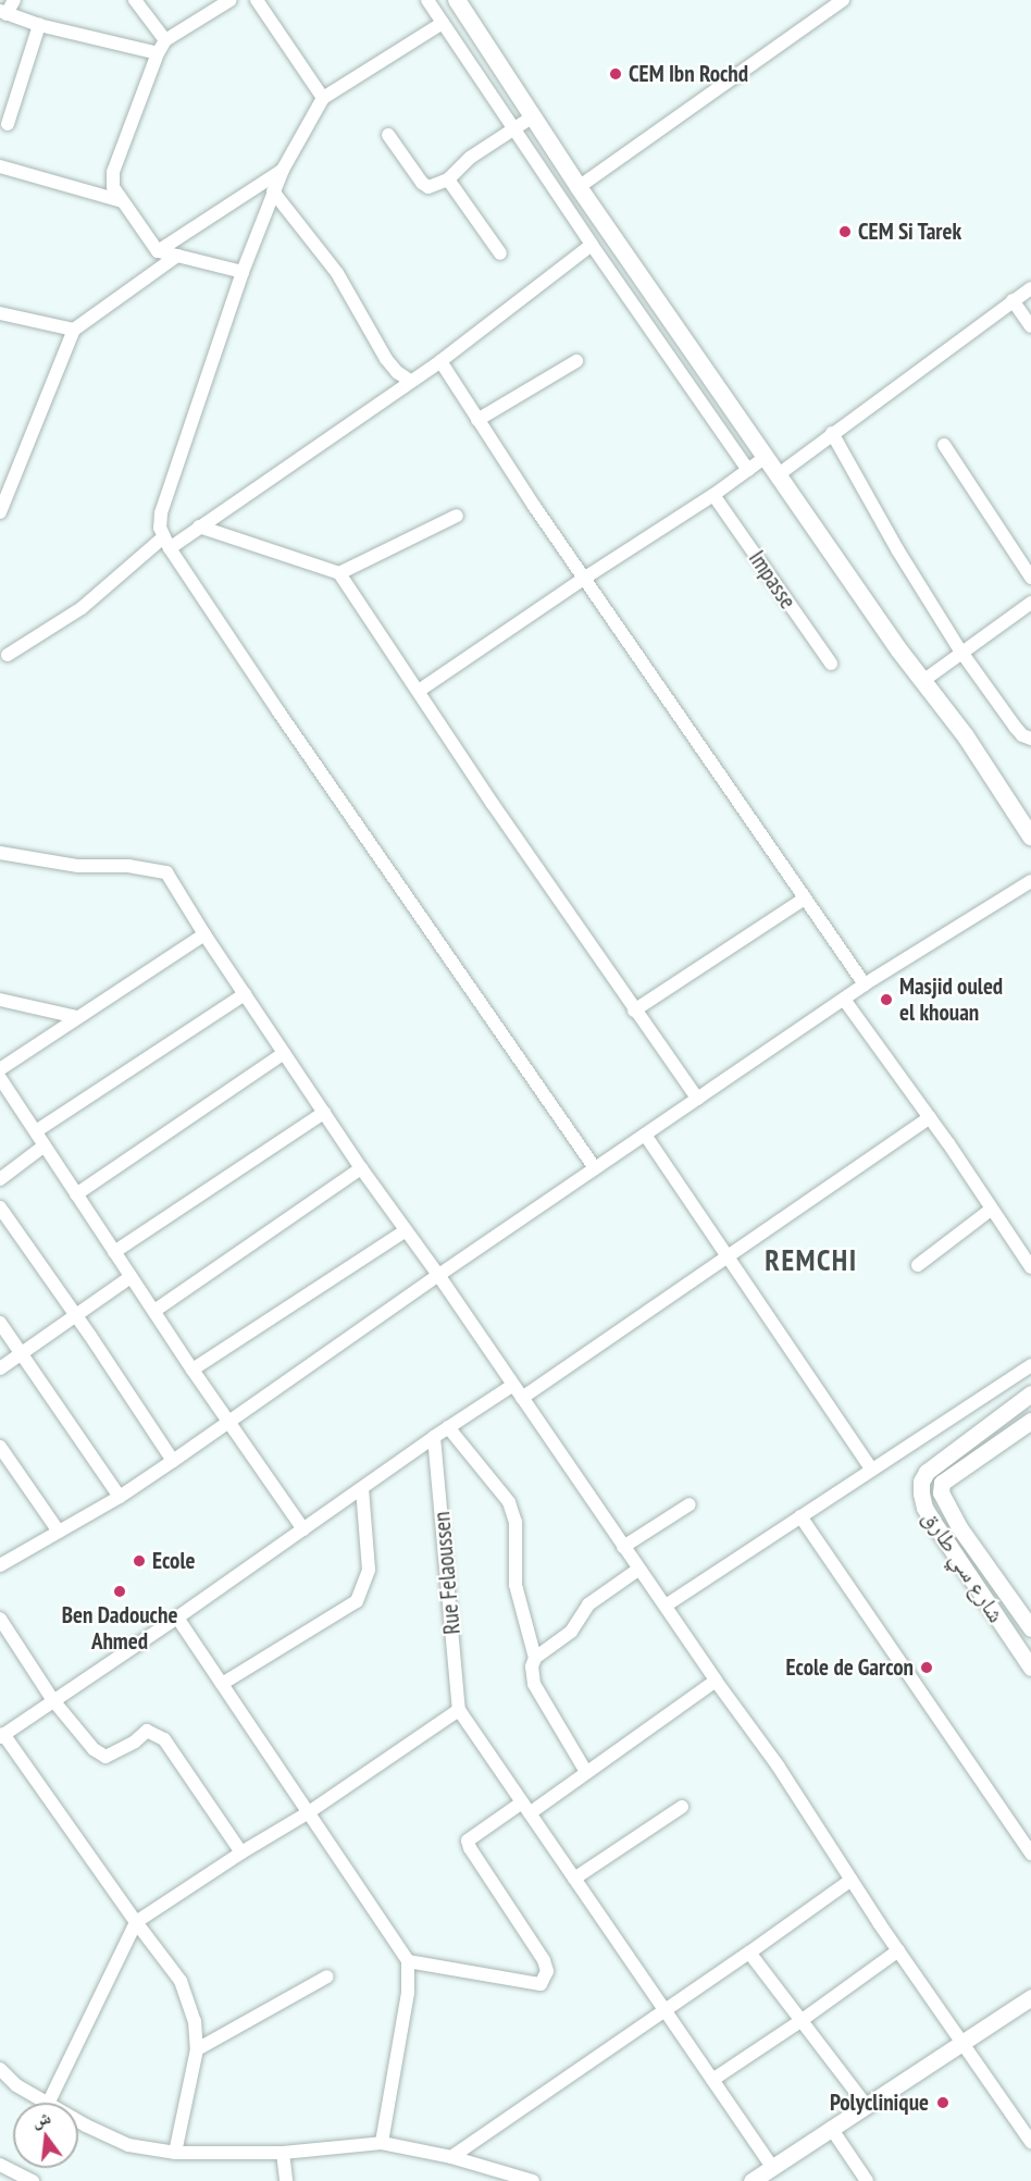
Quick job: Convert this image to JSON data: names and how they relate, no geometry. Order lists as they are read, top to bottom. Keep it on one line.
{"streets":{"street":["Impasse","شارع سي طارق","Rue Felaoussen"]},"districts":["REMCHI"],"places":["CEM Ibn Rochd","CEM Si Tarek","Masjid ouled el khouan","Ecole","Ben Dadouche Ahmed","Ecole de Garcon","Polyclinique"],"north":"top"}
